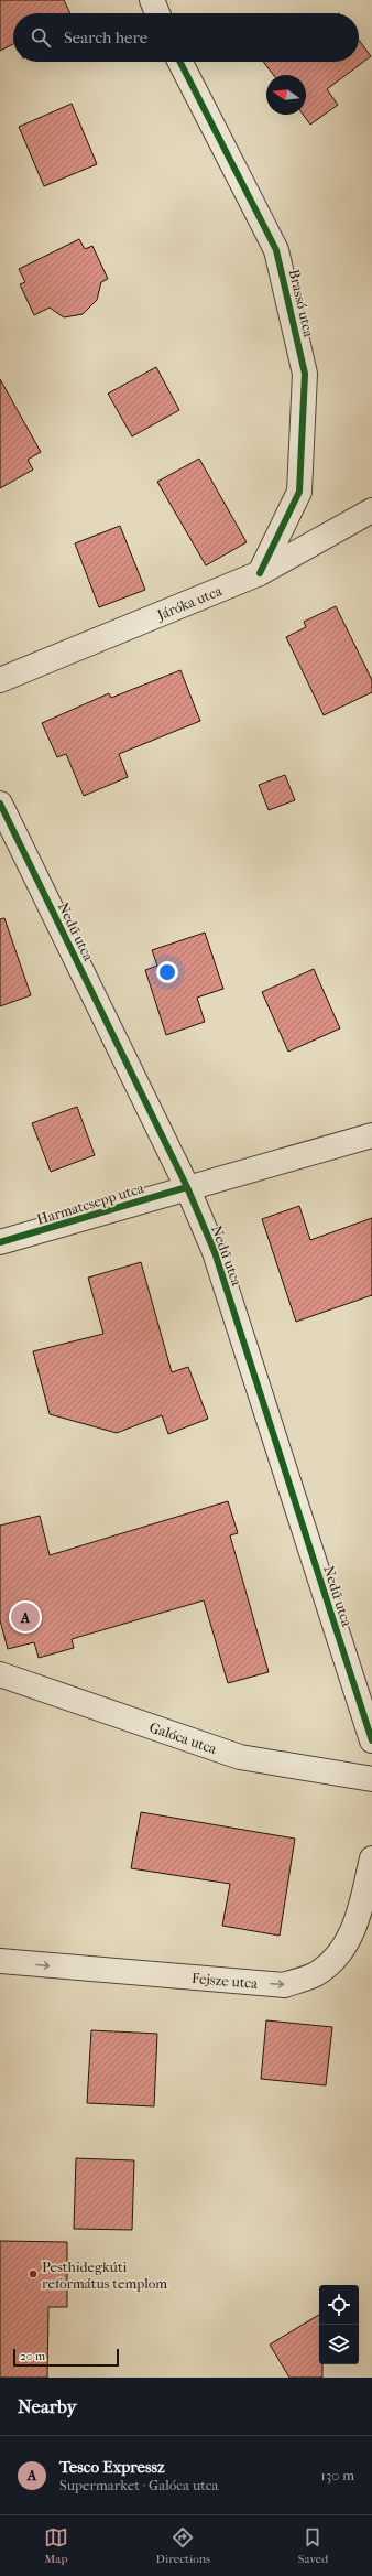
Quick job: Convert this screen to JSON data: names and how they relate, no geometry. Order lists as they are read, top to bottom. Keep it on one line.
{"streets":{"street":["Brassó utca","Járóka utca","Nedű utca","Harmatcsepp utca","Galóca utca","Fejsze utca"]},"crossings":[["Brassó utca","Járóka utca"],["Nedű utca","Harmatcsepp utca"]],"one_way":["Fejsze utca"],"places":["Pesthidegkúti református templom"],"scale_bar":"20 m","north":"left","page":{"search":"Search here","pins":"A","scale":"20 m","heading":"Nearby","list":[{"mark":"A","name":"Tesco Expressz","note":"Supermarket · Galóca utca","value":"130 m"}],"nav":["Map","Directions","Saved"]}}
